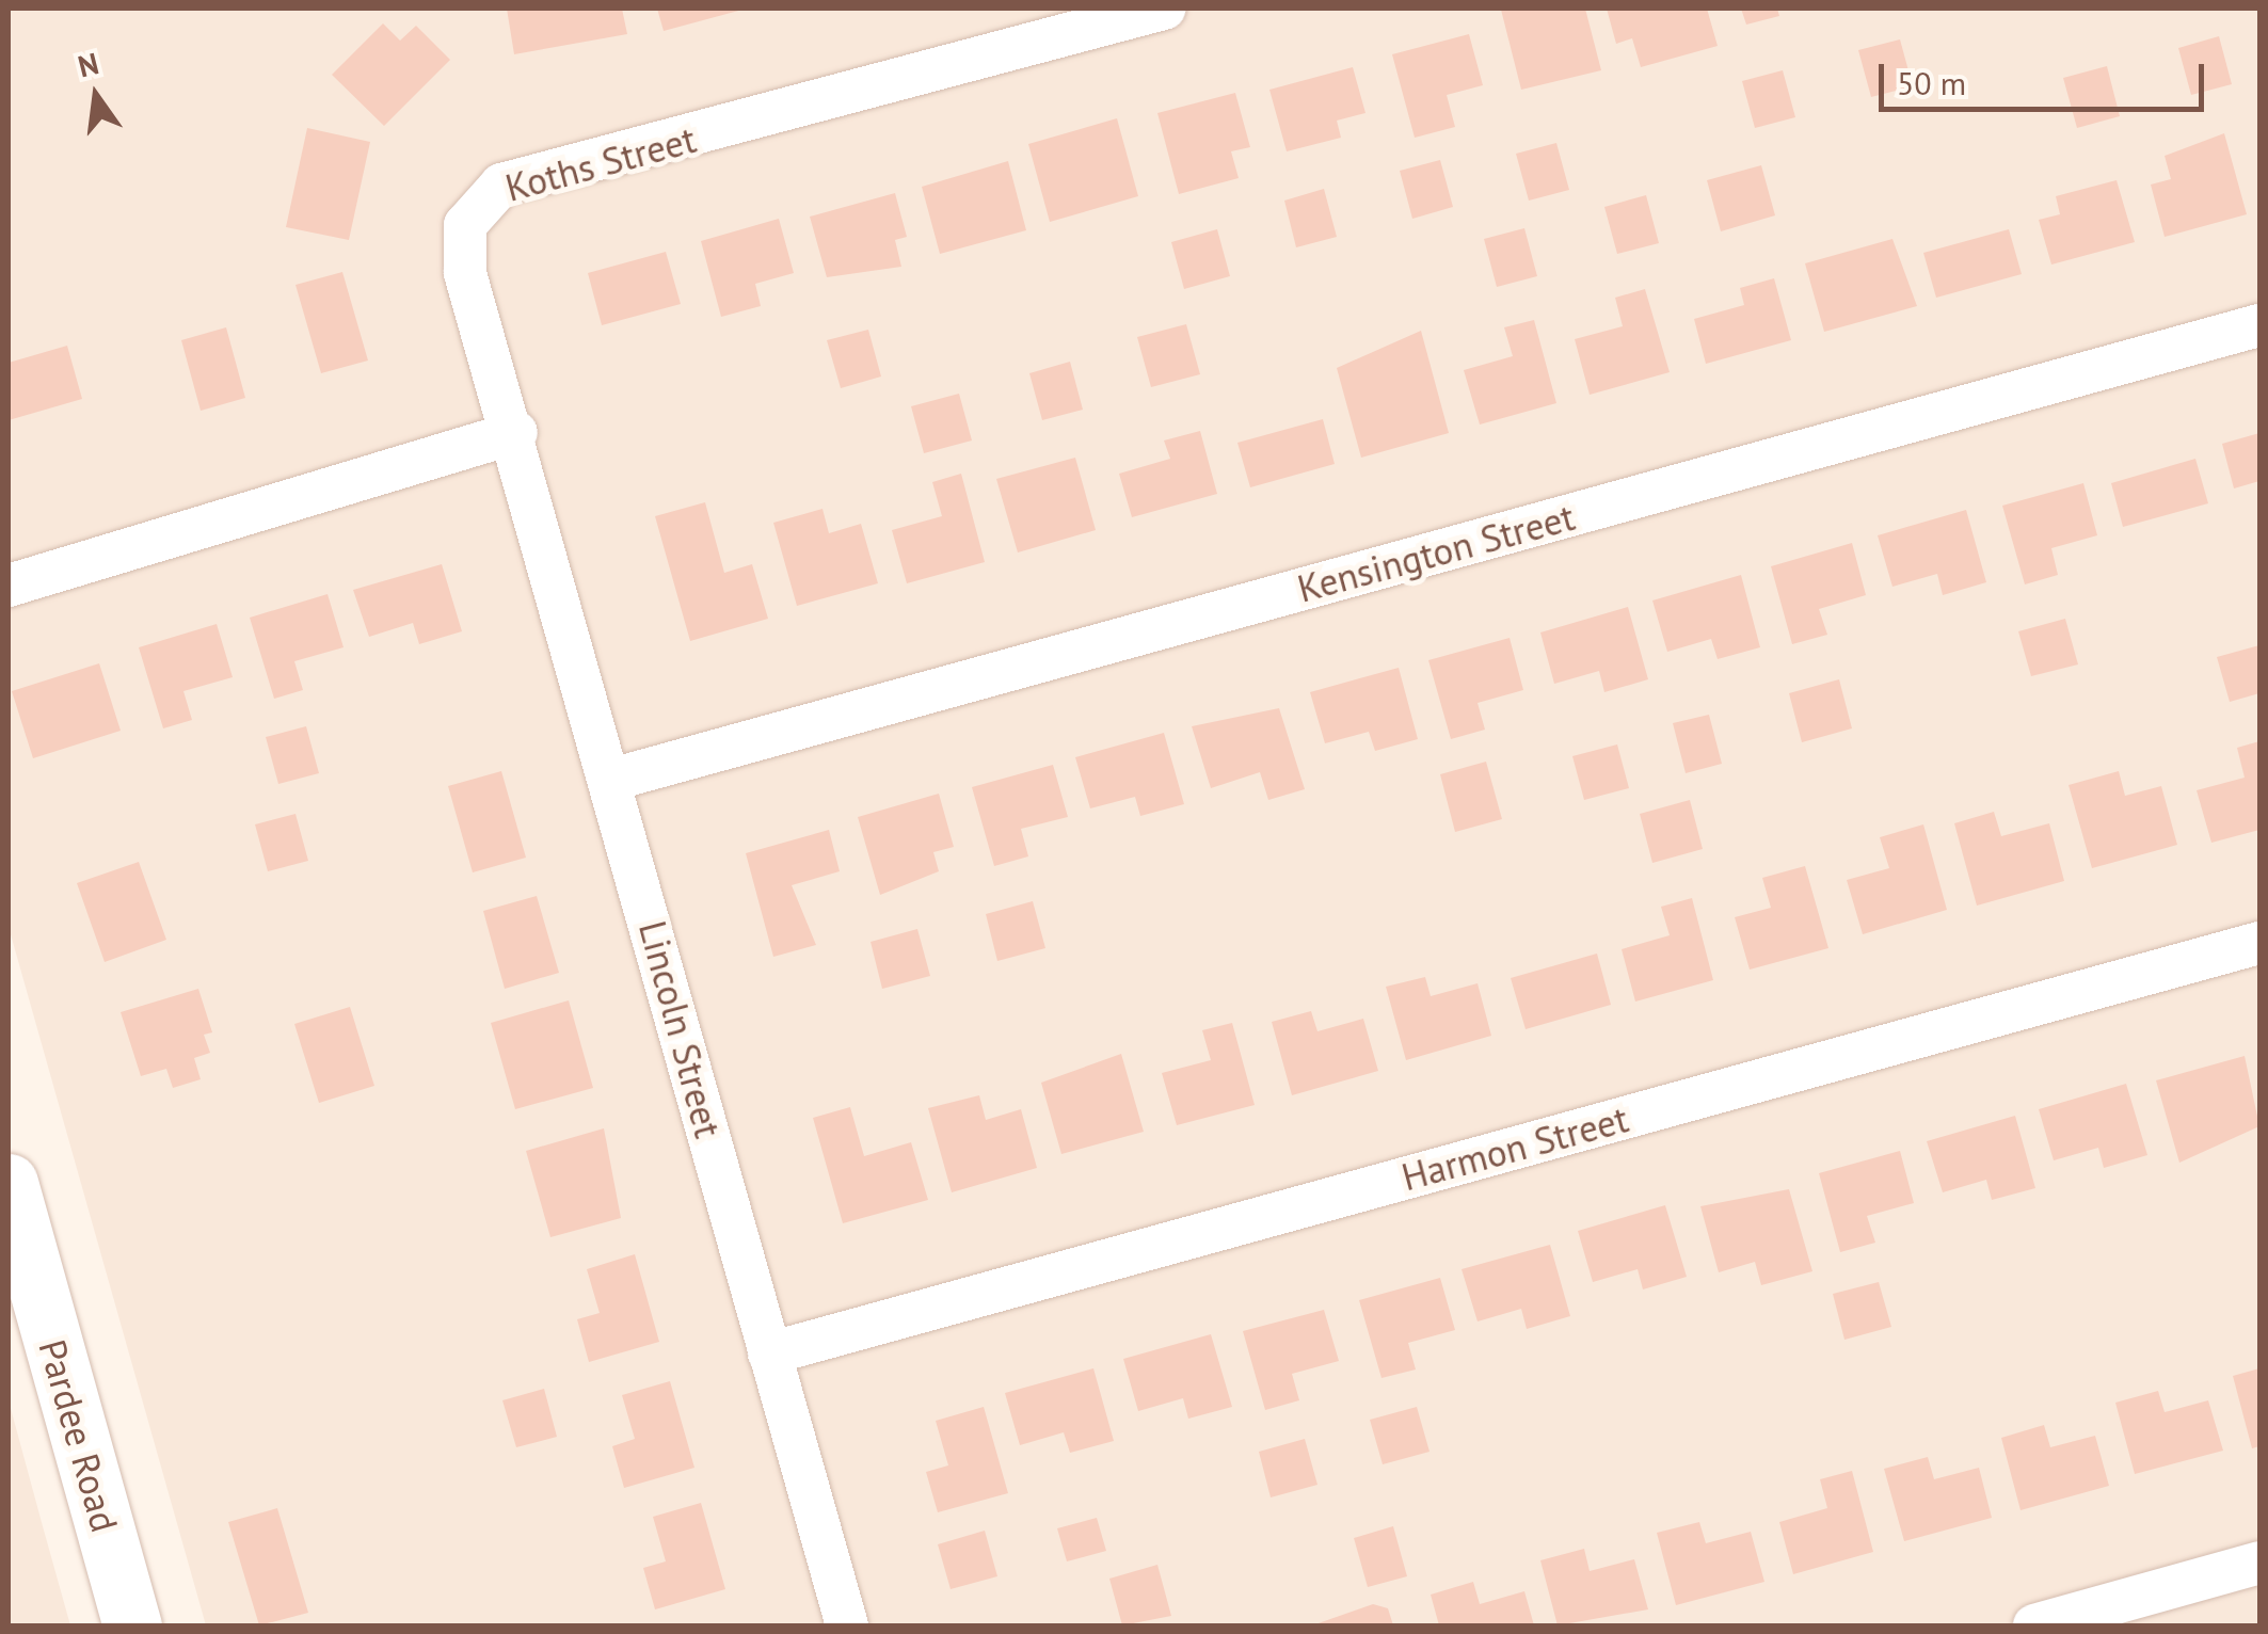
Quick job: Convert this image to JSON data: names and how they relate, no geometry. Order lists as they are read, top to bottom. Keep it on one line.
{"streets":{"main road":["Pardee Road"],"street":["Koths Street","Kensington Street","Lincoln Street","Harmon Street"]},"crossings":[["Koths Street","Lincoln Street"],["Kensington Street","Lincoln Street"],["Lincoln Street","Harmon Street"]],"scale_bar":"50 m","north":"top"}
